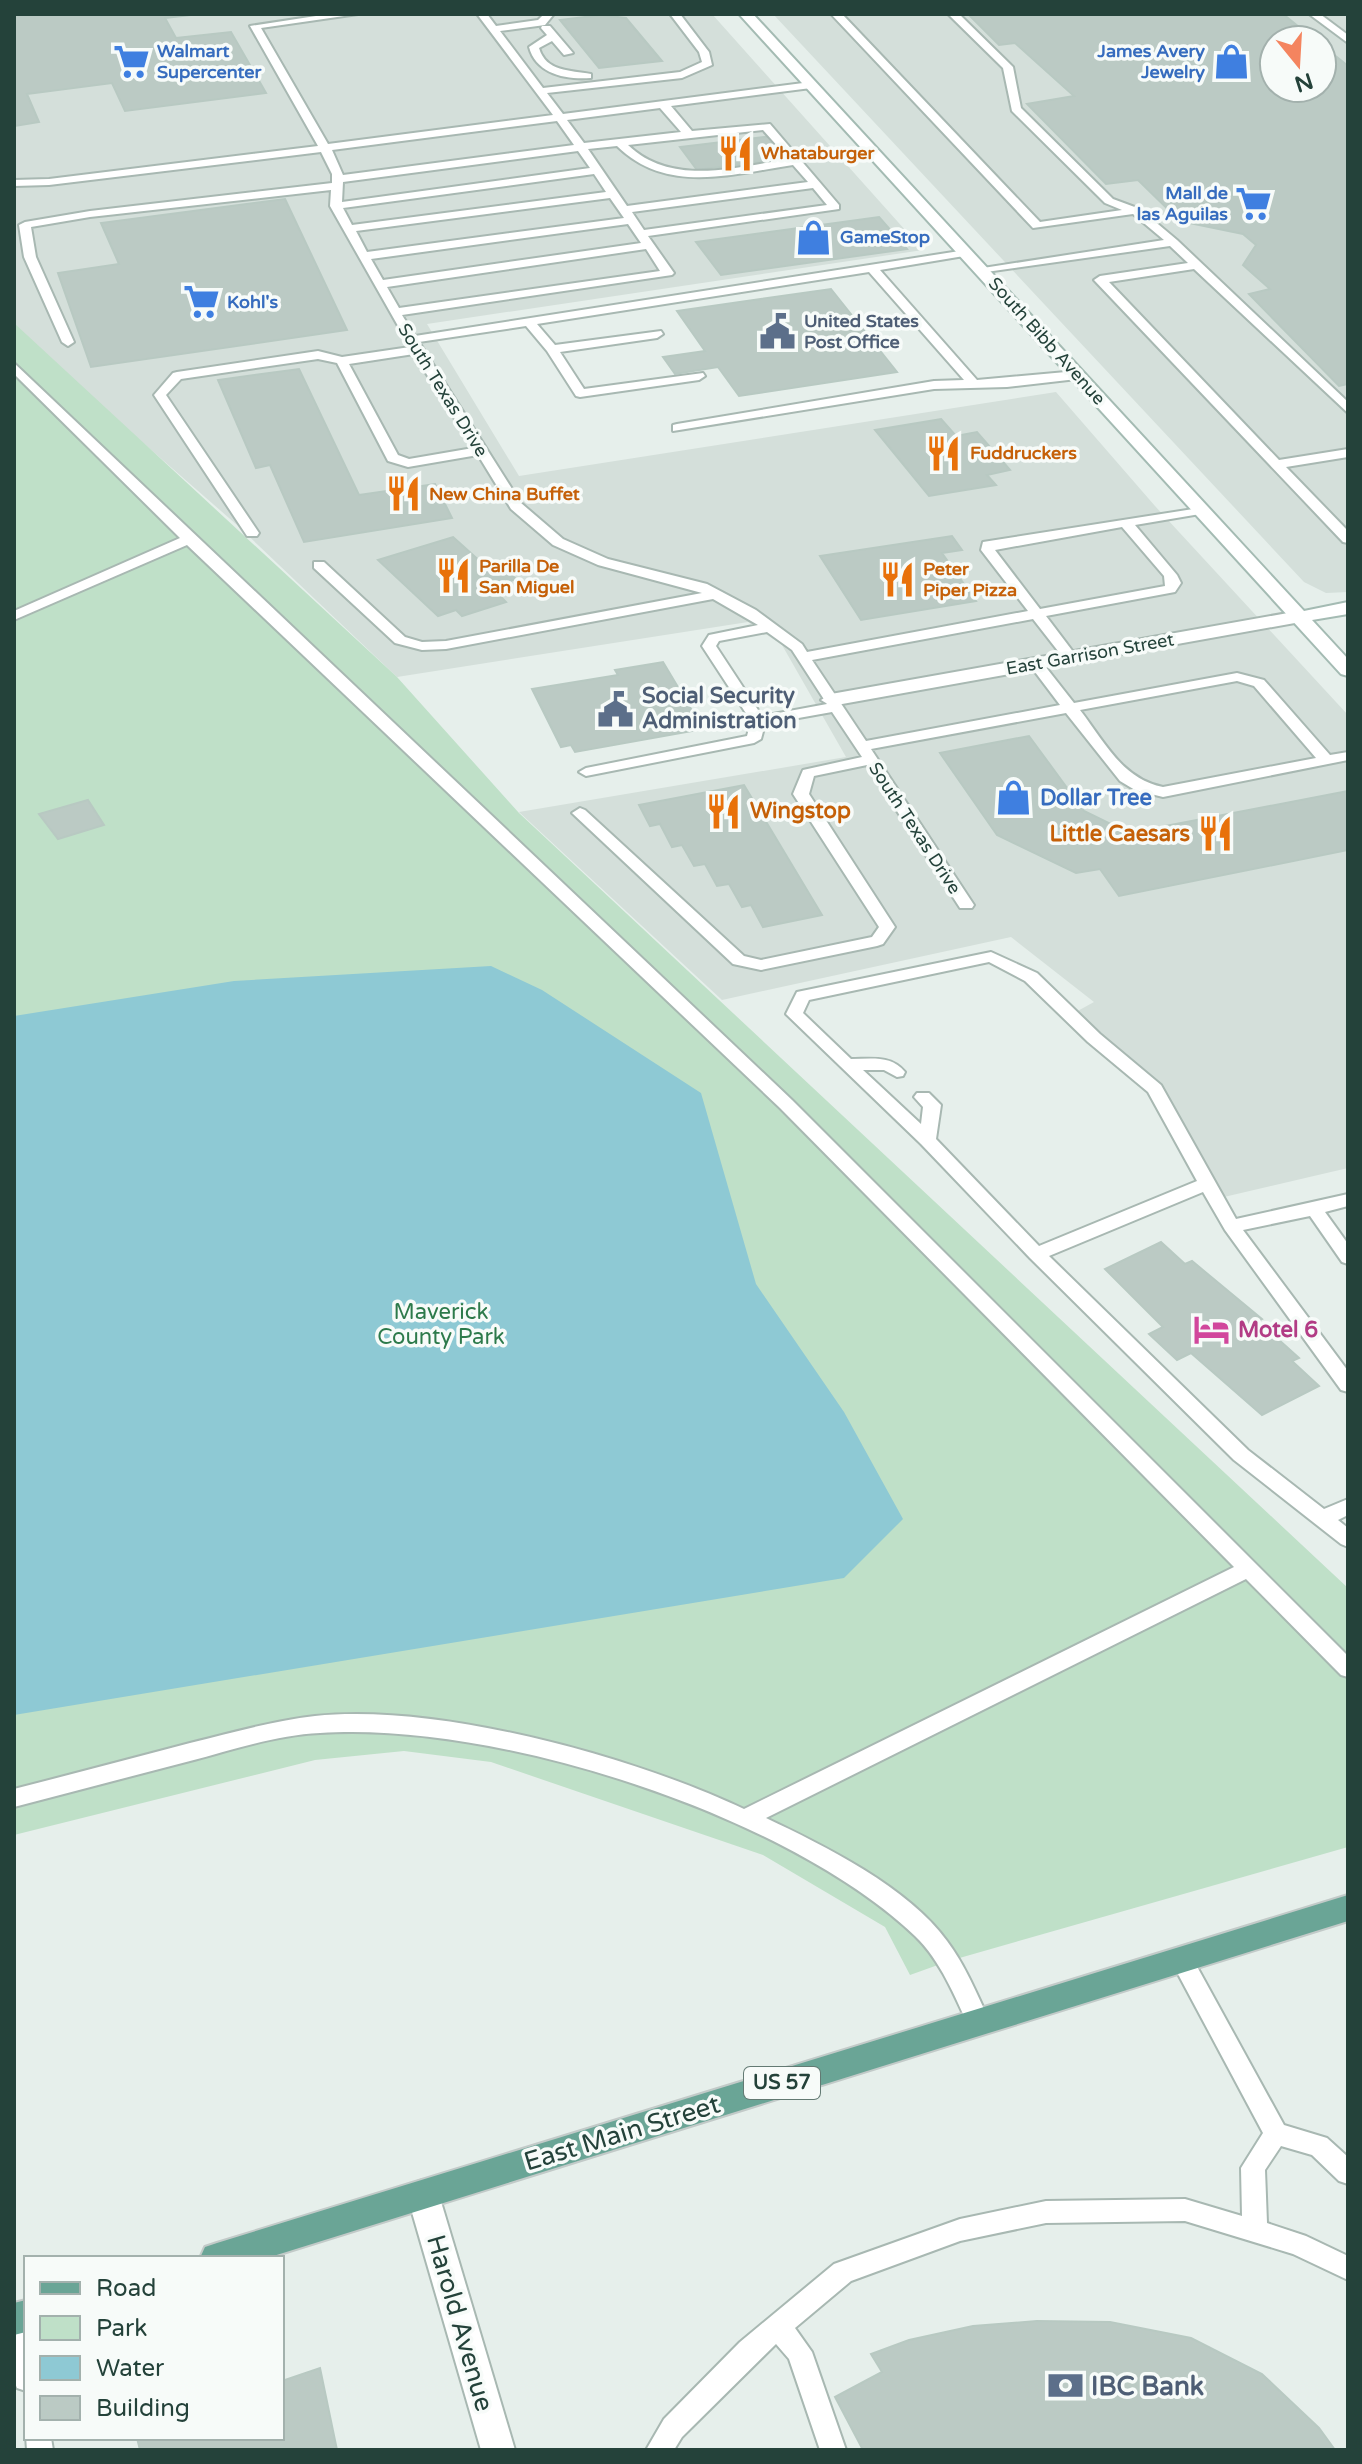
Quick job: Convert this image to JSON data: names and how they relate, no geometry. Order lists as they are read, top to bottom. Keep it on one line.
{"streets":{"main road":["South Bibb Avenue","East Garrison Street","US 57","East Main Street","Harold Avenue"],"lane":["South Texas Drive"]},"crossings":[["South Bibb Avenue","East Garrison Street"],["South Texas Drive","East Garrison Street"],["East Main Street","Harold Avenue"]],"parks":["Maverick County Park"],"places":{"supermarket":["Walmart Supercenter","Mall de las Aguilas","Kohl's"],"shop":["James Avery Jewelry","GameStop","Dollar Tree"],"restaurant":["Whataburger","Fuddruckers","New China Buffet","Parilla De San Miguel","Peter Piper Pizza","Wingstop","Little Caesars"],"public building":["United States Post Office","Social Security Administration"],"hotel":["Motel 6"],"bank":["IBC Bank"]},"legend":["Road","Park","Water","Building"],"north":"bottom"}
